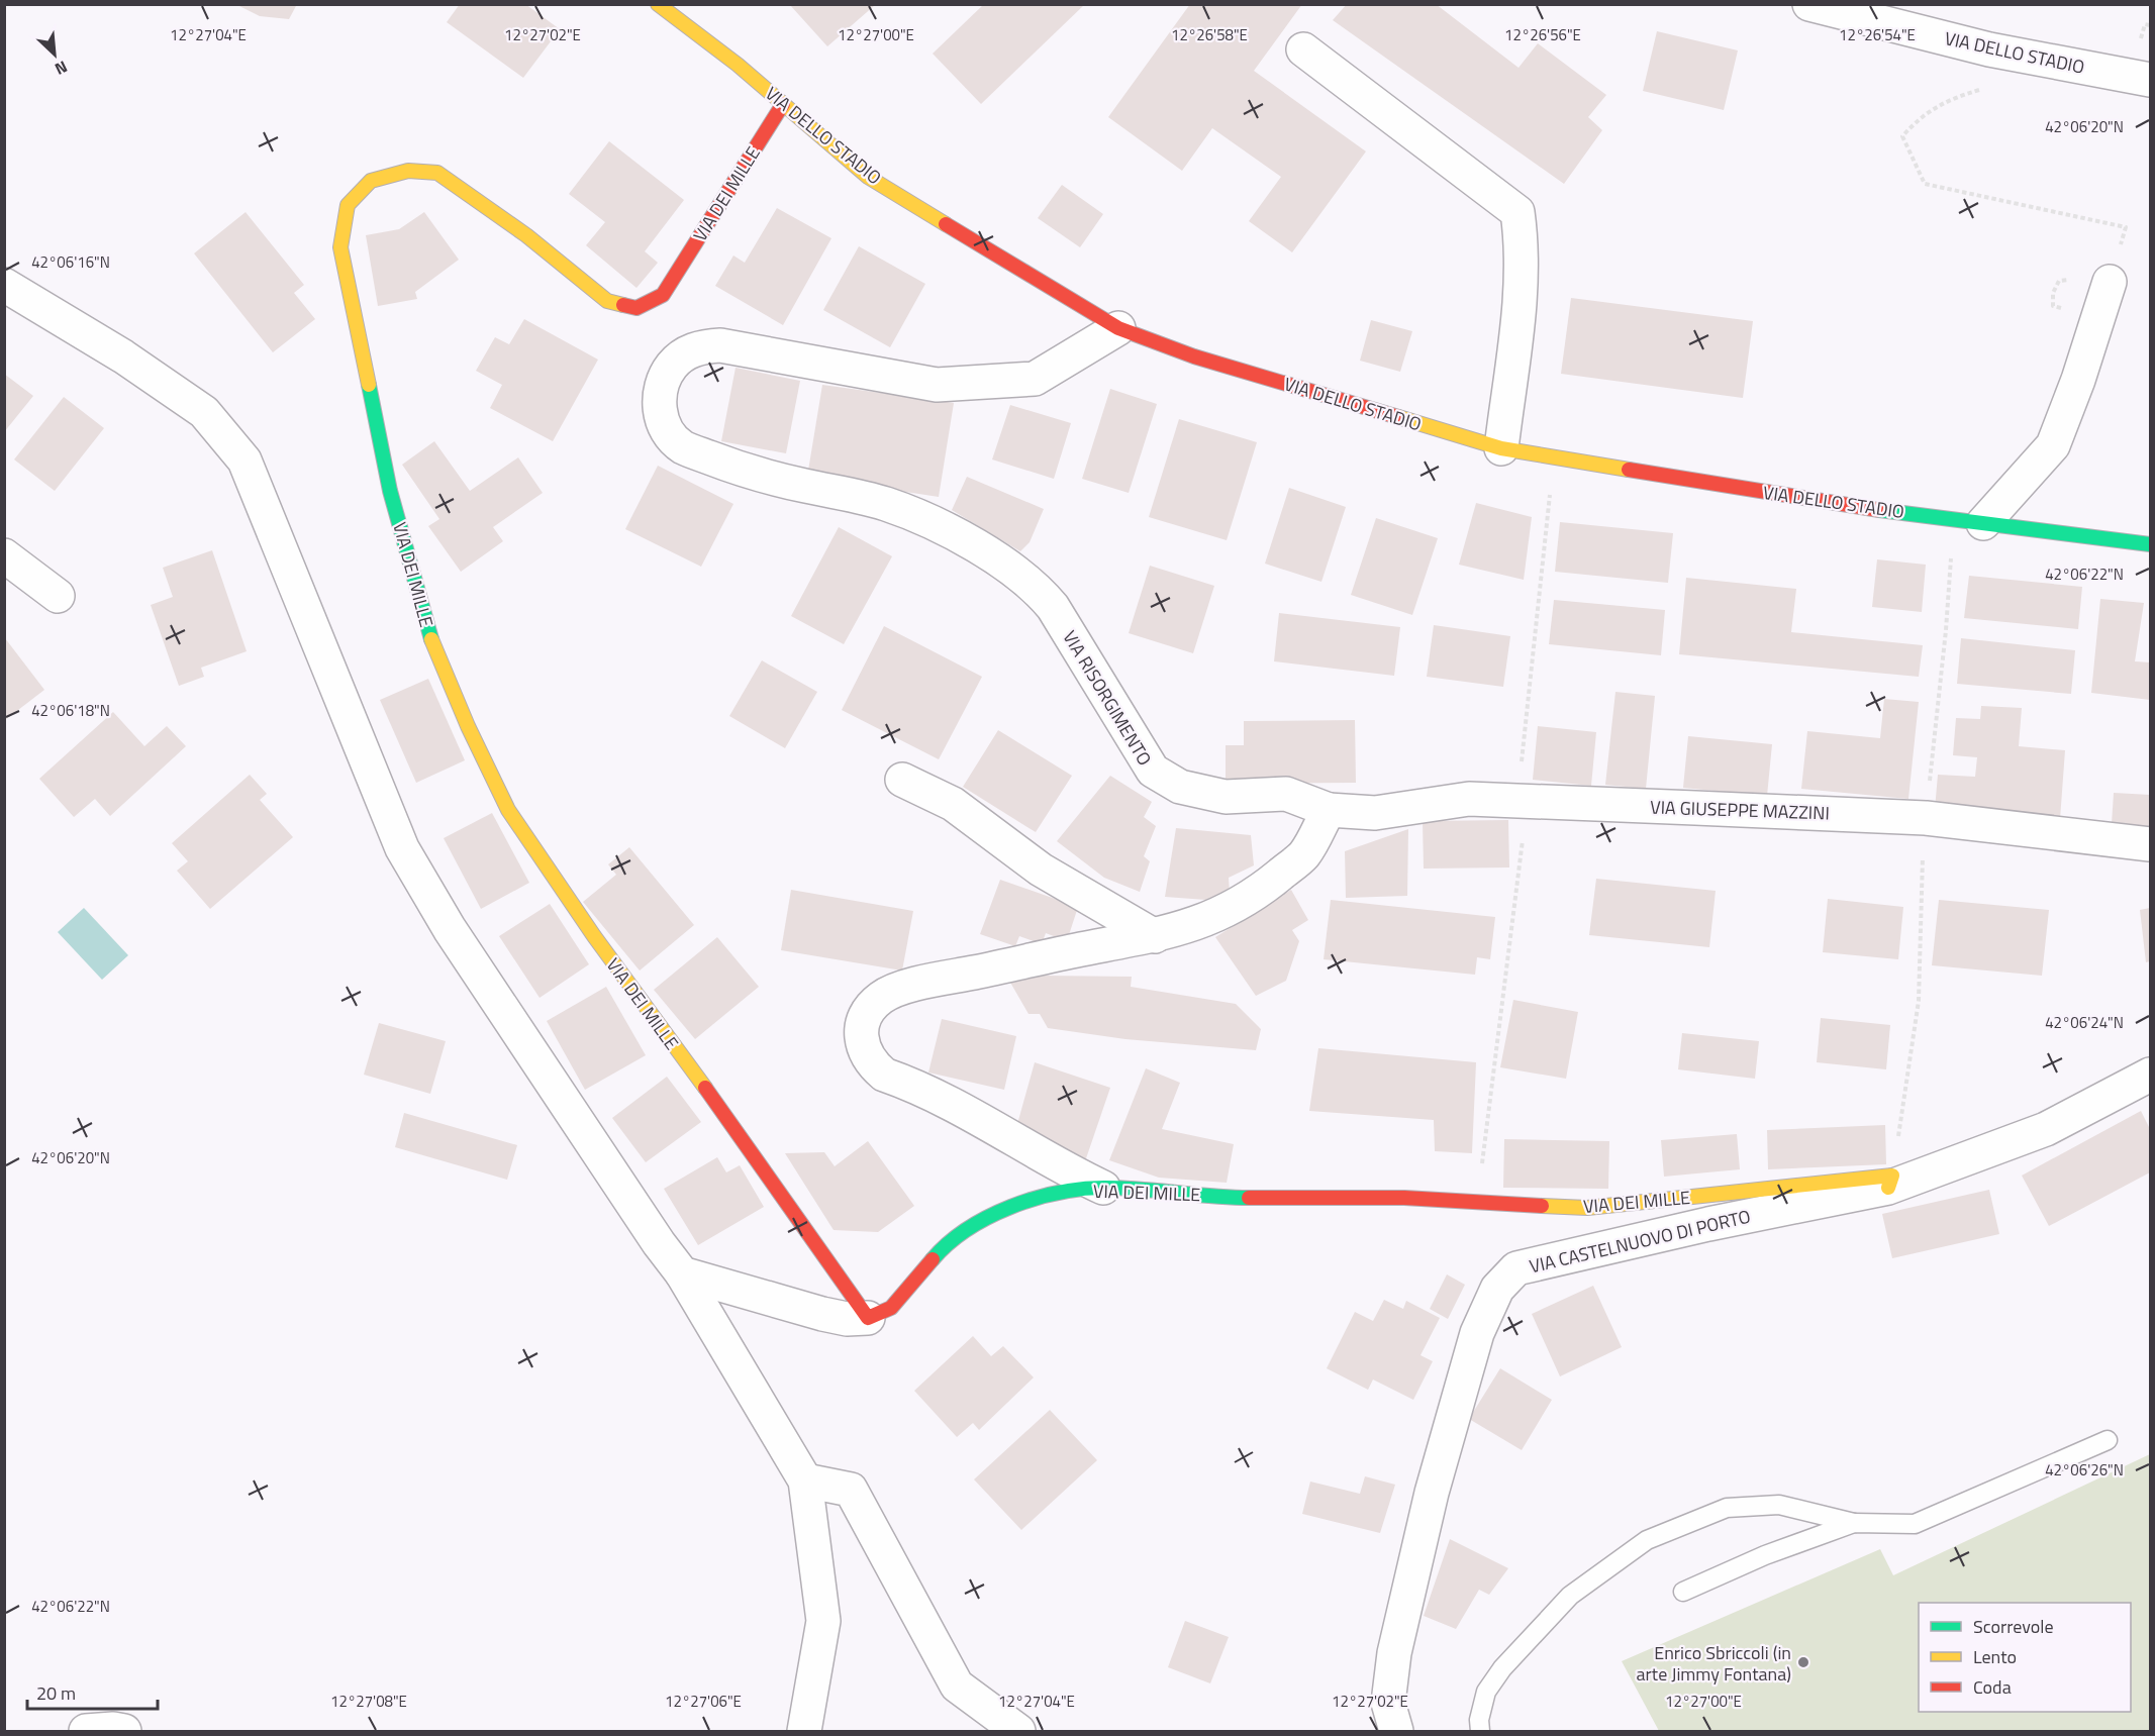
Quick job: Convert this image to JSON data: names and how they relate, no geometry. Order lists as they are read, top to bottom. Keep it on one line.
{"streets":{"street":["VIA DELLO STADIO","VIA DEI MILLE","VIA RISORGIMENTO","VIA GIUSEPPE MAZZINI","VIA CASTELNUOVO DI PORTO"]},"crossings":[["VIA DELLO STADIO","VIA DEI MILLE"],["VIA DELLO STADIO","VIA RISORGIMENTO"],["VIA DEI MILLE","VIA CASTELNUOVO DI PORTO"],["VIA RISORGIMENTO","VIA GIUSEPPE MAZZINI"]],"places":["Enrico Sbriccoli (in arte Jimmy Fontana)"],"legend":["Scorrevole","Lento","Coda"],"scale_bar":"20 m","north":"bottom right","coordinates":["12°27'04\"E","12°27'02\"E","12°27'00\"E","12°26'58\"E","12°26'56\"E","12°26'54\"E","42°06'20\"N","42°06'16\"N","42°06'22\"N","42°06'18\"N","42°06'24\"N","42°06'26\"N","12°27'08\"E","12°27'06\"E"]}
